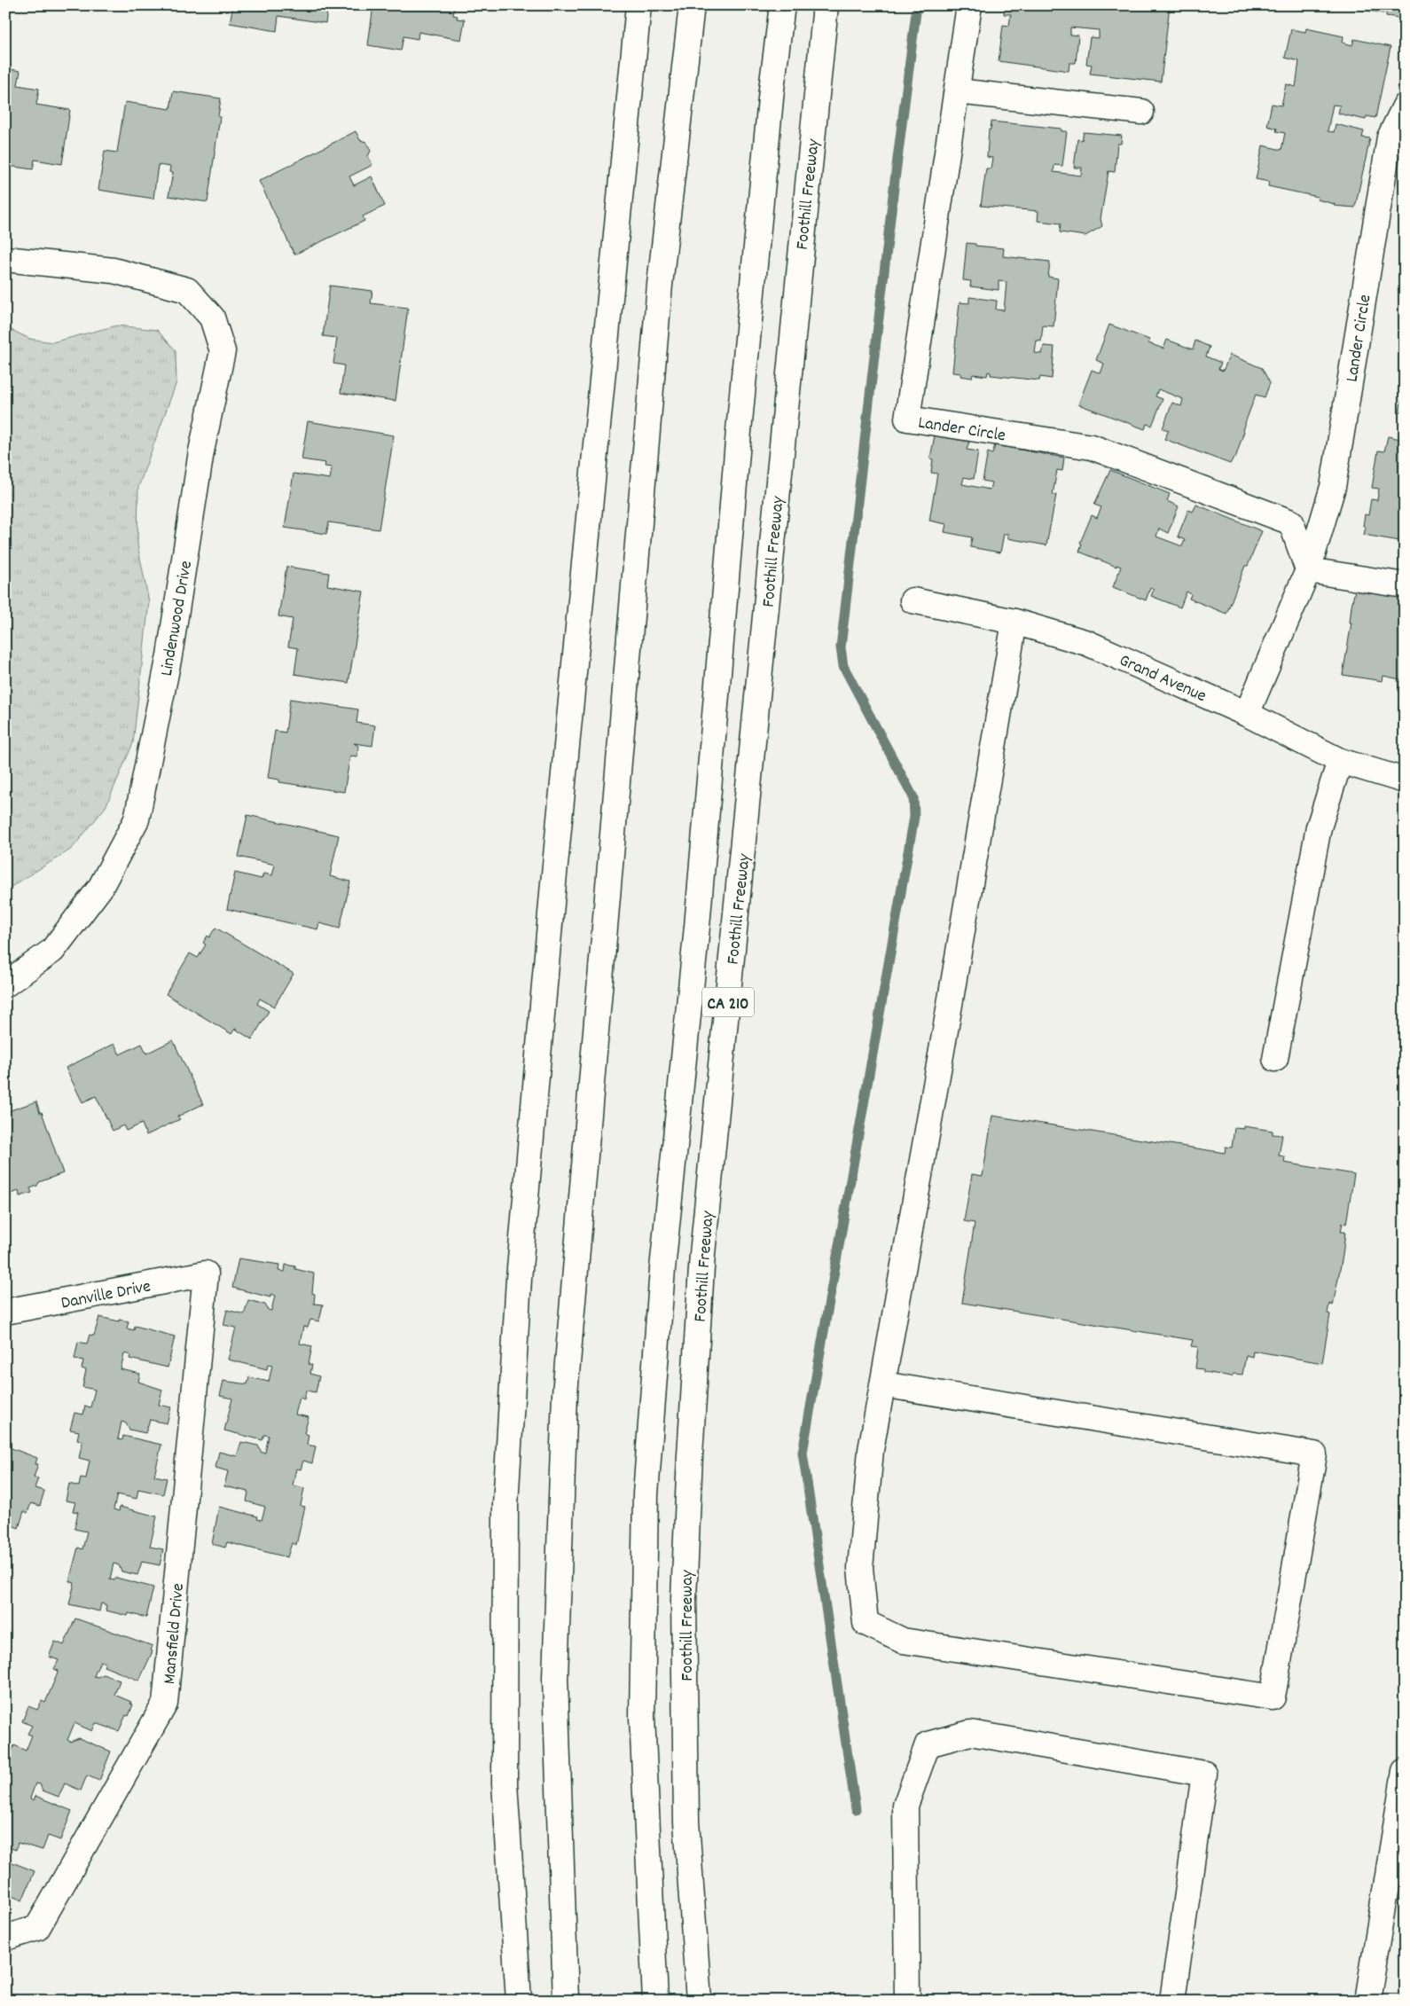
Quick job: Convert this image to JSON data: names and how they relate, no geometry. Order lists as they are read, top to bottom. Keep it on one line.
{"streets":{"main road":["Foothill Freeway","Lander Circle","Lindenwood Drive","Grand Avenue","CA 210","Danville Drive","Mansfield Drive"]},"crossings":[["Lander Circle","Grand Avenue"],["Danville Drive","Mansfield Drive"]]}
